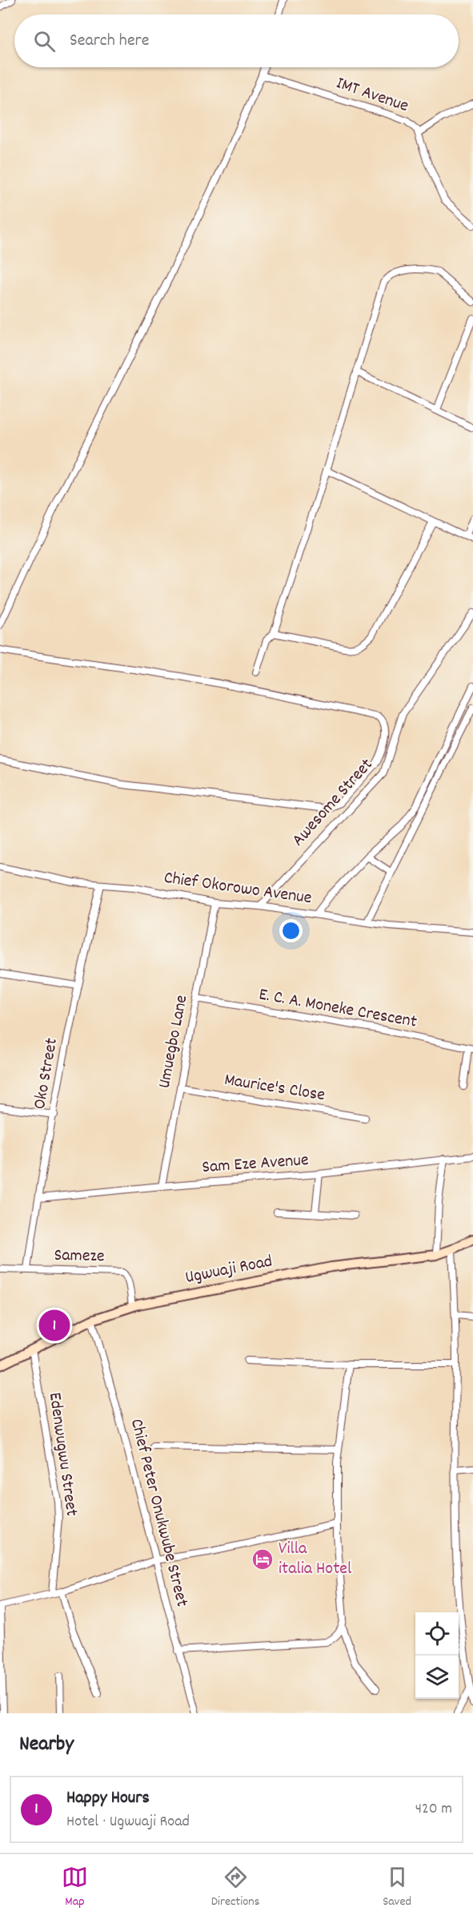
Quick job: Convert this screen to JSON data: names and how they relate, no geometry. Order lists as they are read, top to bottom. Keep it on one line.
{"streets":{"main road":["Ugwuaji Road"],"street":["IMT Avenue","Awesome Street","Chief Okorowo Avenue","E. C. A. Moneke Crescent","Umuegbo Lane","Oko Street","Maurice's Close","Sam Eze Avenue","Sameze","Edenwugwu Street","Chief Peter Onukwube Street"]},"crossings":[["Awesome Street","Chief Okorowo Avenue"],["Chief Okorowo Avenue","Umuegbo Lane"],["Chief Okorowo Avenue","Oko Street"],["E. C. A. Moneke Crescent","Umuegbo Lane"],["Umuegbo Lane","Maurice's Close"],["Umuegbo Lane","Sam Eze Avenue"],["Oko Street","Sam Eze Avenue"],["Oko Street","Sameze"],["Sameze","Ugwuaji Road"],["Ugwuaji Road","Edenwugwu Street"],["Ugwuaji Road","Chief Peter Onukwube Street"]],"places":{"hotel":["Villa italia Hotel"]},"page":{"search":"Search here","pins":"1","heading":"Nearby","list":[{"mark":"1","name":"Happy Hours","note":"Hotel · Ugwuaji Road","value":"420 m"}],"nav":["Map","Directions","Saved"]}}
